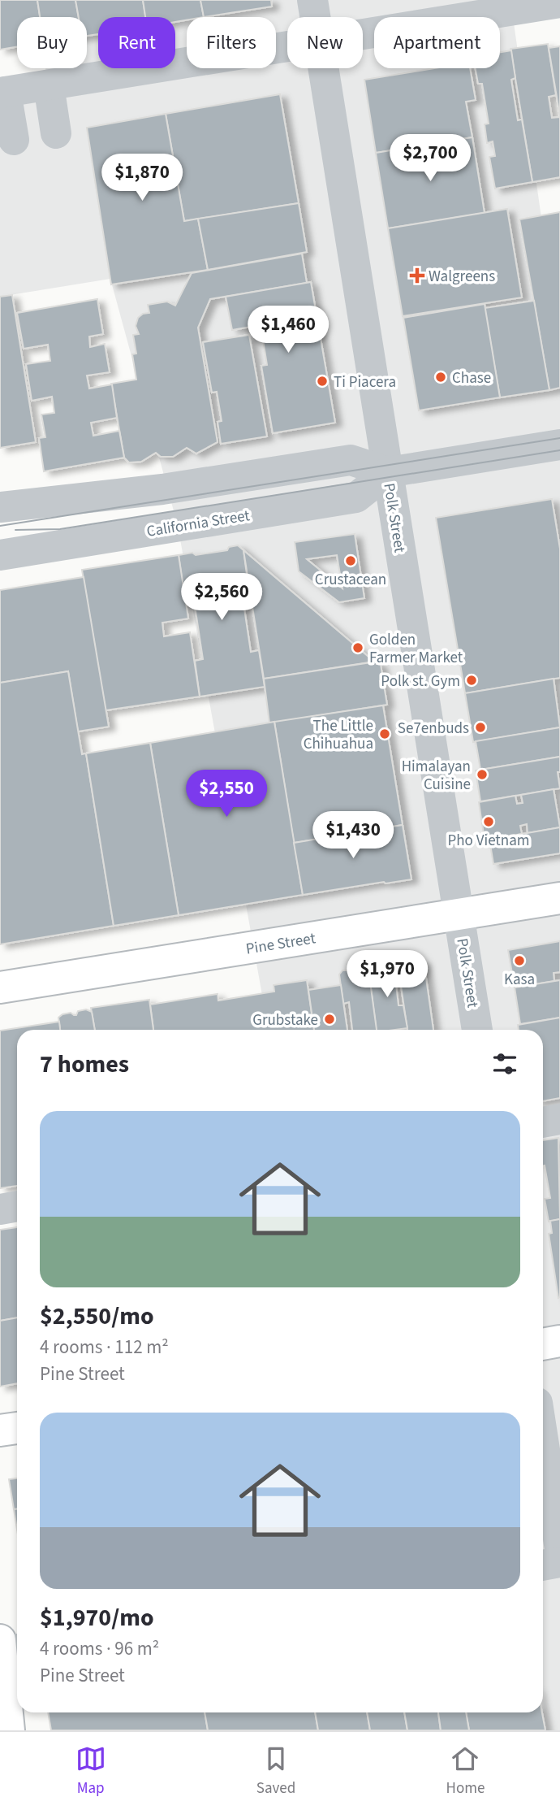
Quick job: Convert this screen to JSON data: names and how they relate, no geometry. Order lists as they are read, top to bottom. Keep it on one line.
{"streets":{"main road":["Pine Street"],"street":["Polk Street","California Street"]},"crossings":[["Polk Street","California Street"],["Polk Street","Pine Street"]],"places":{"health":["Walgreens"],"other":["Chase","Ti Piacera","Crustacean","Golden Farmer Market","Polk st. Gym","Se7enbuds","The Little Chihuahua","Himalayan Cuisine","Pho Vietnam","Kasa","Grubstake"]},"page":{"chip":["Buy","Rent","Filters","New","Apartment"],"price":["$2,700","$1,870","$1,460","$2,560","$2,550","$1,430","$1,970"],"heading":"7 homes","list":[{"name":"$2,550/mo","note":"4 rooms · 112 m² · Pine Street"},{"name":"$1,970/mo","note":"4 rooms · 96 m² · Pine Street"}],"tabs":["Map","Saved","Home"]}}
